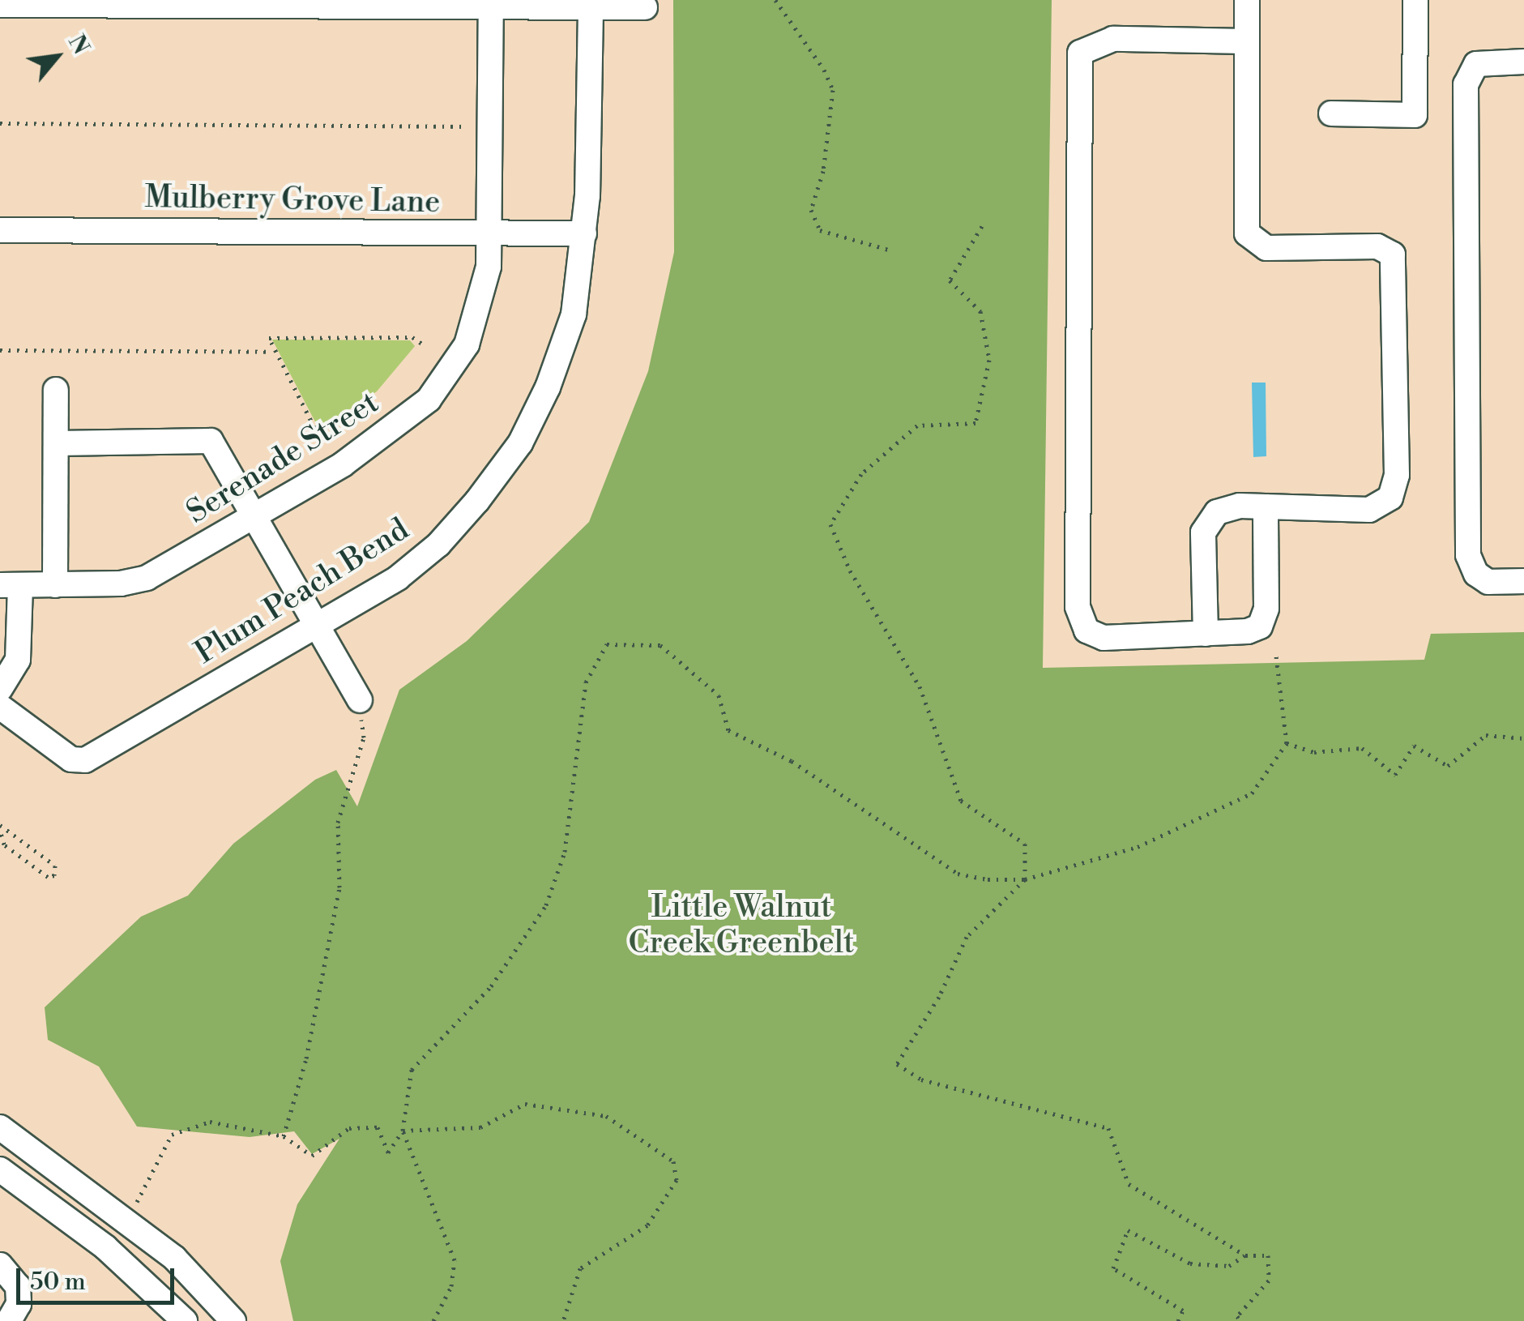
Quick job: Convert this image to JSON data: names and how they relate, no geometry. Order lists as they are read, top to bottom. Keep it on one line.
{"streets":{"street":["Mulberry Grove Lane","Serenade Street","Plum Peach Bend"]},"crossings":[["Mulberry Grove Lane","Serenade Street"],["Mulberry Grove Lane","Plum Peach Bend"]],"parks":["Little Walnut Creek Greenbelt"],"scale_bar":"50 m","north":"top right"}
